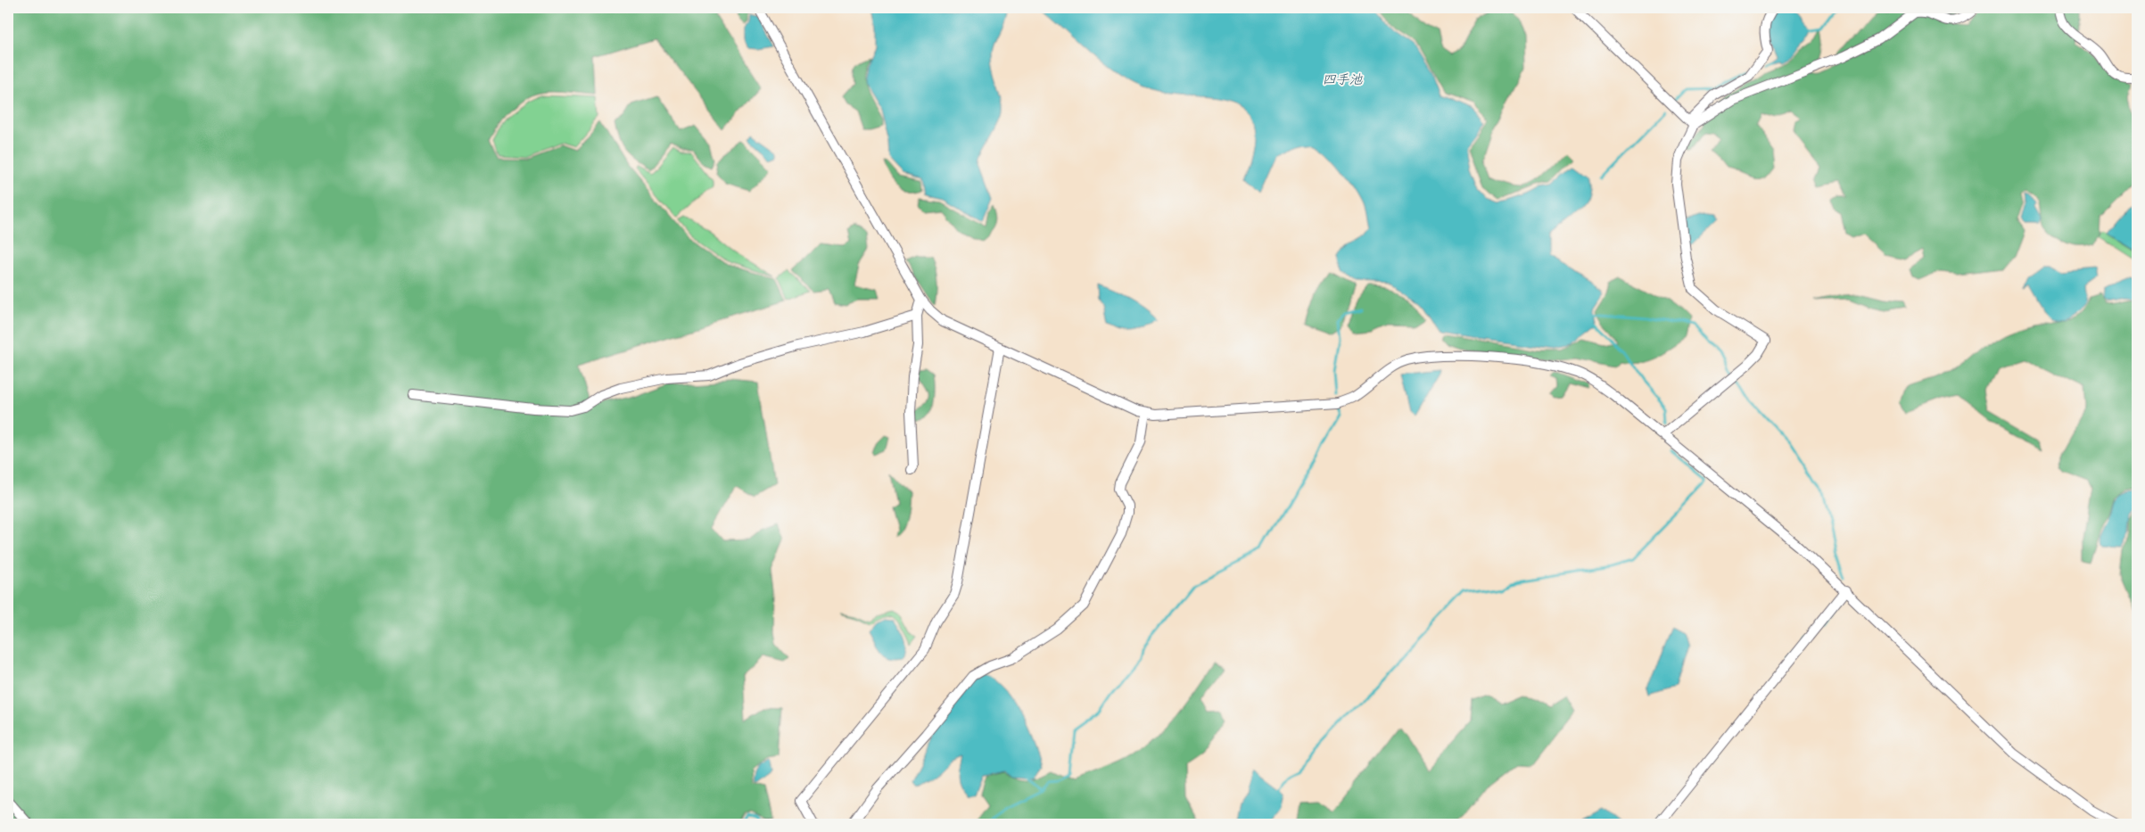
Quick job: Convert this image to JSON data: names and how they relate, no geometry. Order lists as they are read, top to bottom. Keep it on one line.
{"water":["四手池"]}
